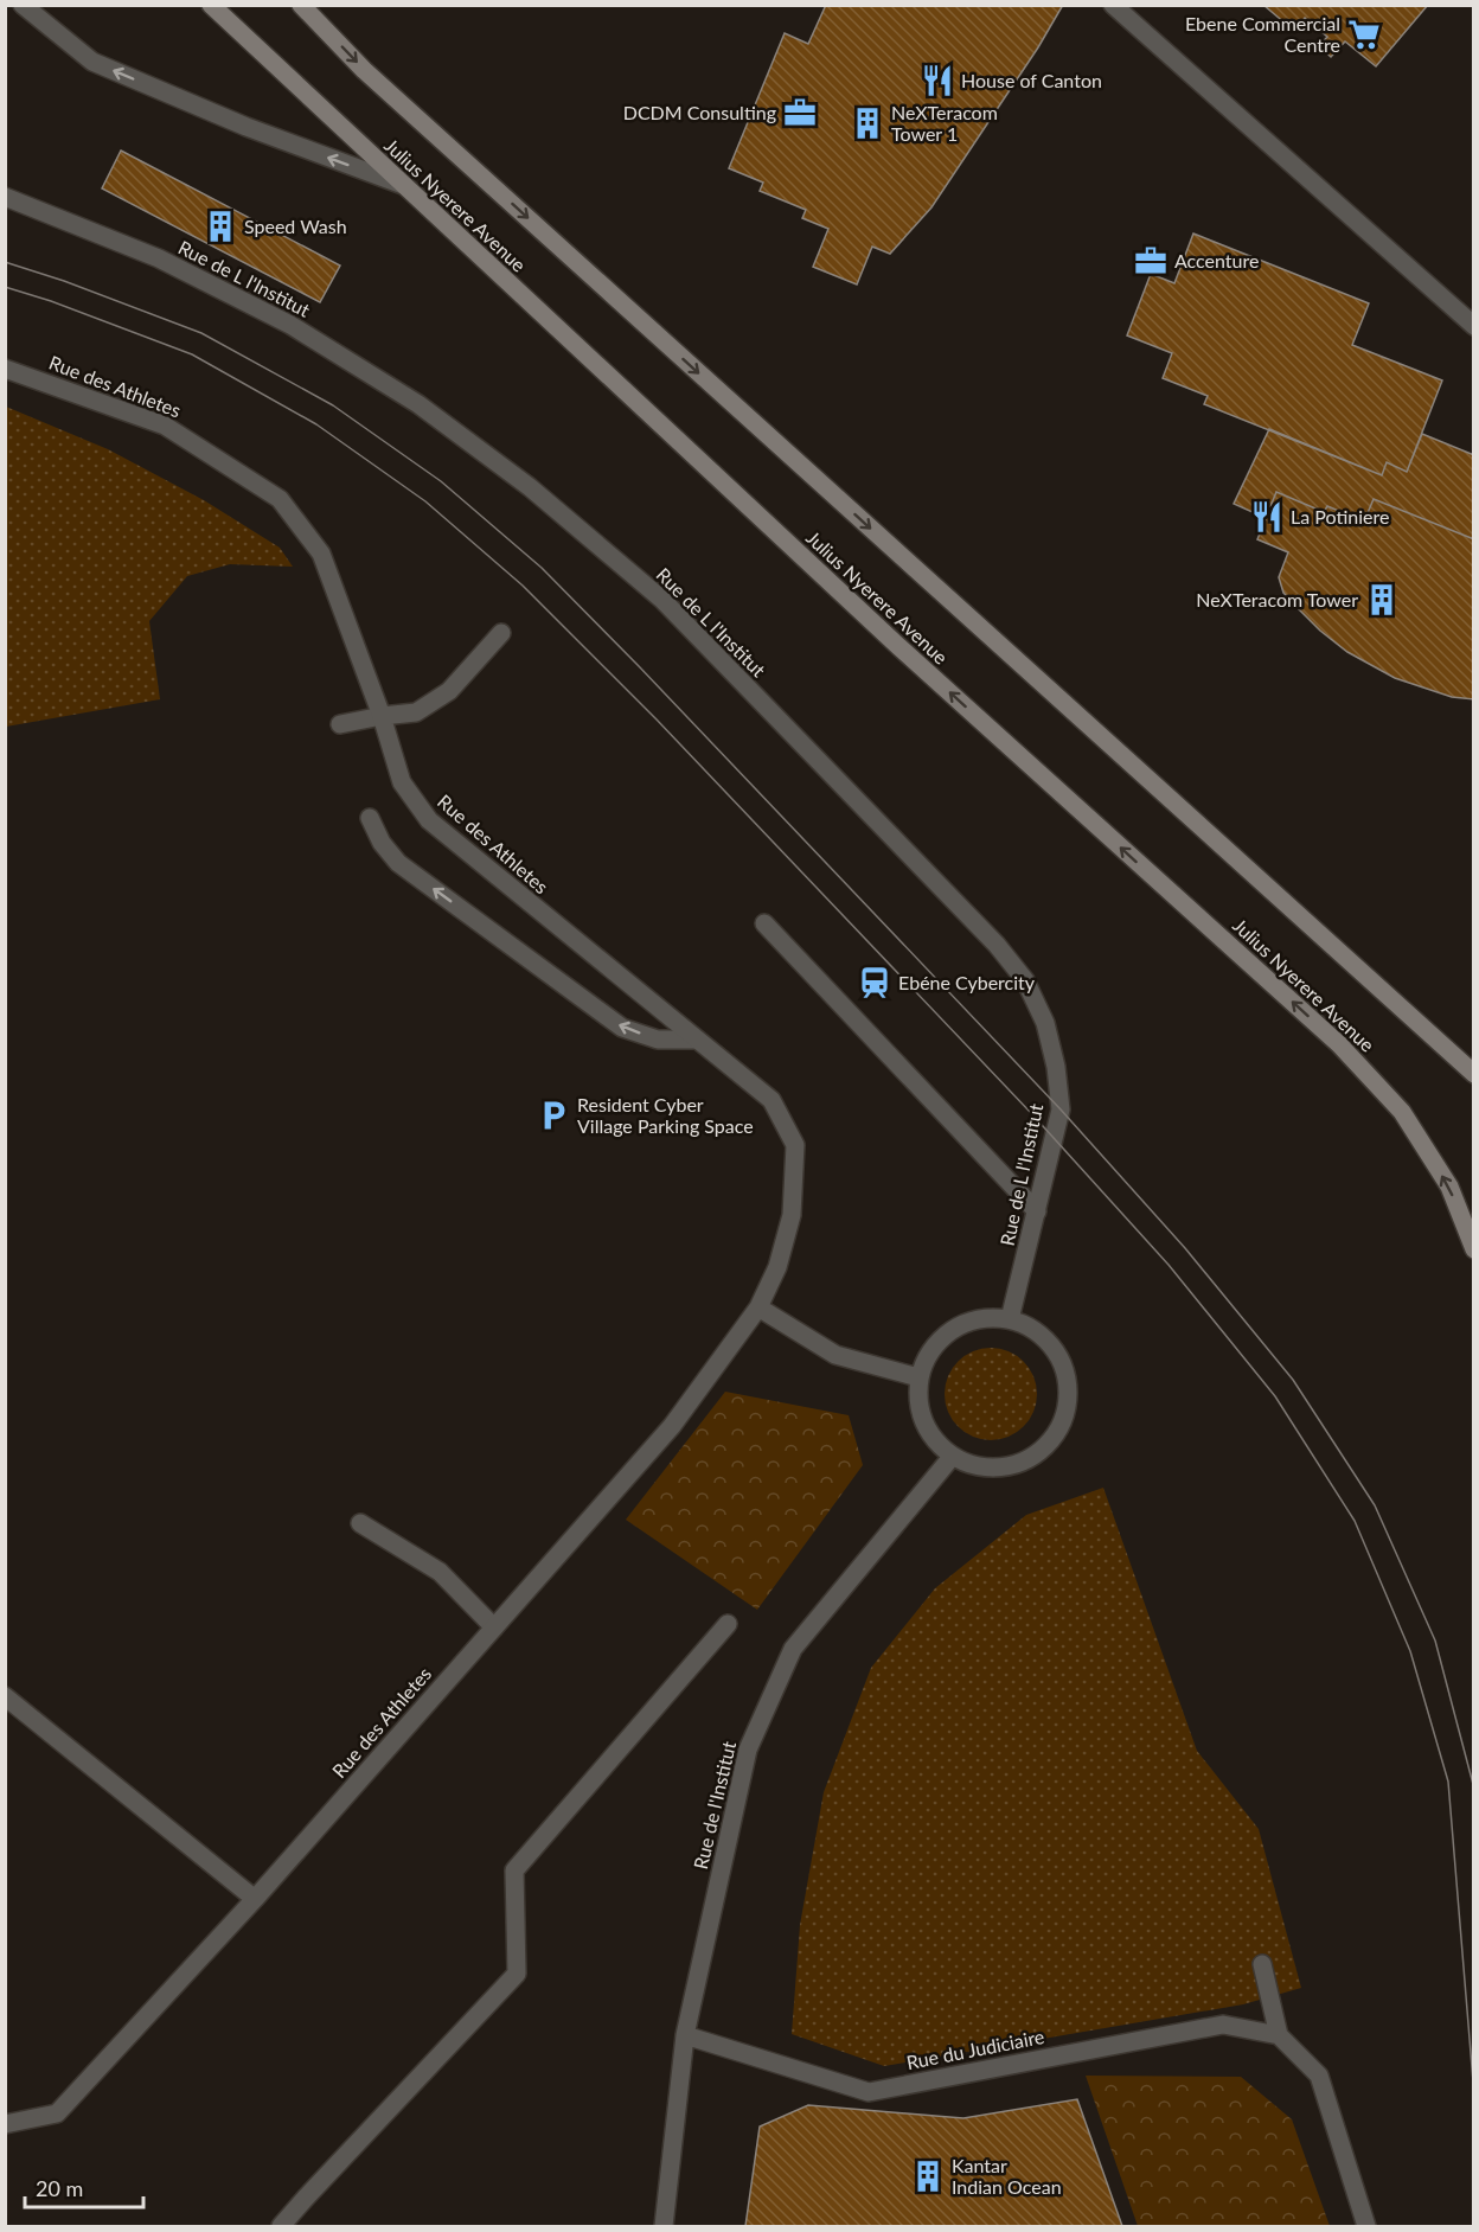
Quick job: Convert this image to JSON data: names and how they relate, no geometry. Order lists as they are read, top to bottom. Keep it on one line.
{"streets":{"main road":["Julius Nyerere Avenue"],"street":["Rue de L l'Institut","Rue des Athletes","Rue de l'Institut","Rue du Judiciaire"]},"crossings":[["Rue de L l'Institut","Rue de l'Institut"],["Rue de l'Institut","Rue du Judiciaire"]],"places":{"supermarket":["Ebene Commercial Centre"],"restaurant":["House of Canton","La Potiniere"],"office":["DCDM Consulting","Accenture"],"building":["NeXTeracom Tower 1","Speed Wash","NeXTeracom Tower","Kantar Indian Ocean"],"station":["Ebéne Cybercity"],"parking":["Resident Cyber Village Parking Space"]},"scale_bar":"20 m"}
